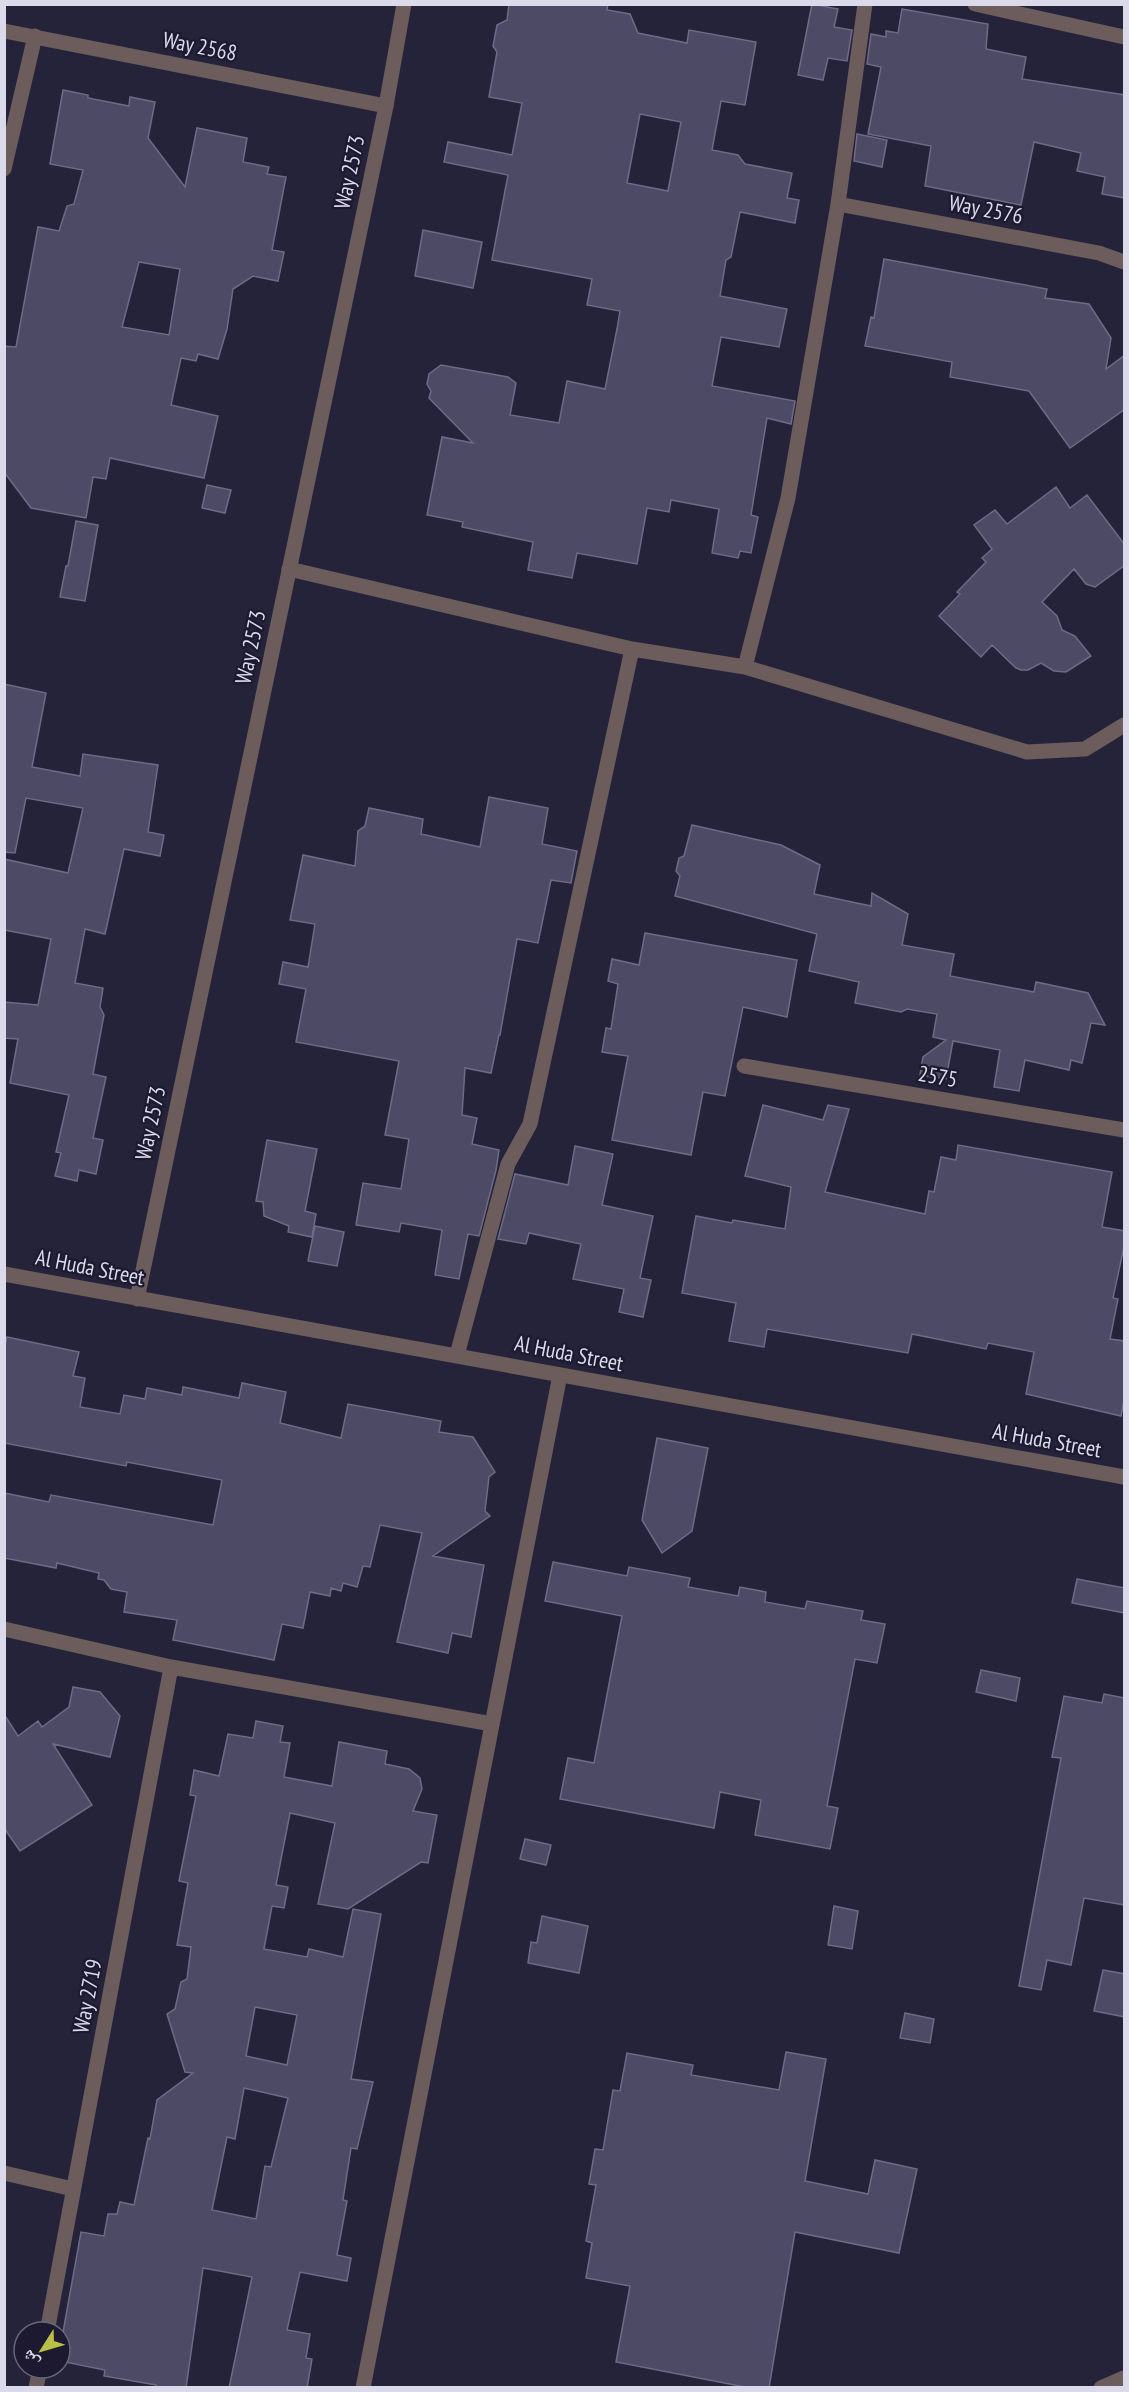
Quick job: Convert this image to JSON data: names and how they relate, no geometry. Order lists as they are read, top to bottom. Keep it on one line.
{"streets":{"street":["Way 2568","Way 2573","Way 2576","2575","Al Huda Street","Way 2719"]},"crossings":[["Way 2568","Way 2573"],["Way 2573","Al Huda Street"]],"north":"bottom left"}
